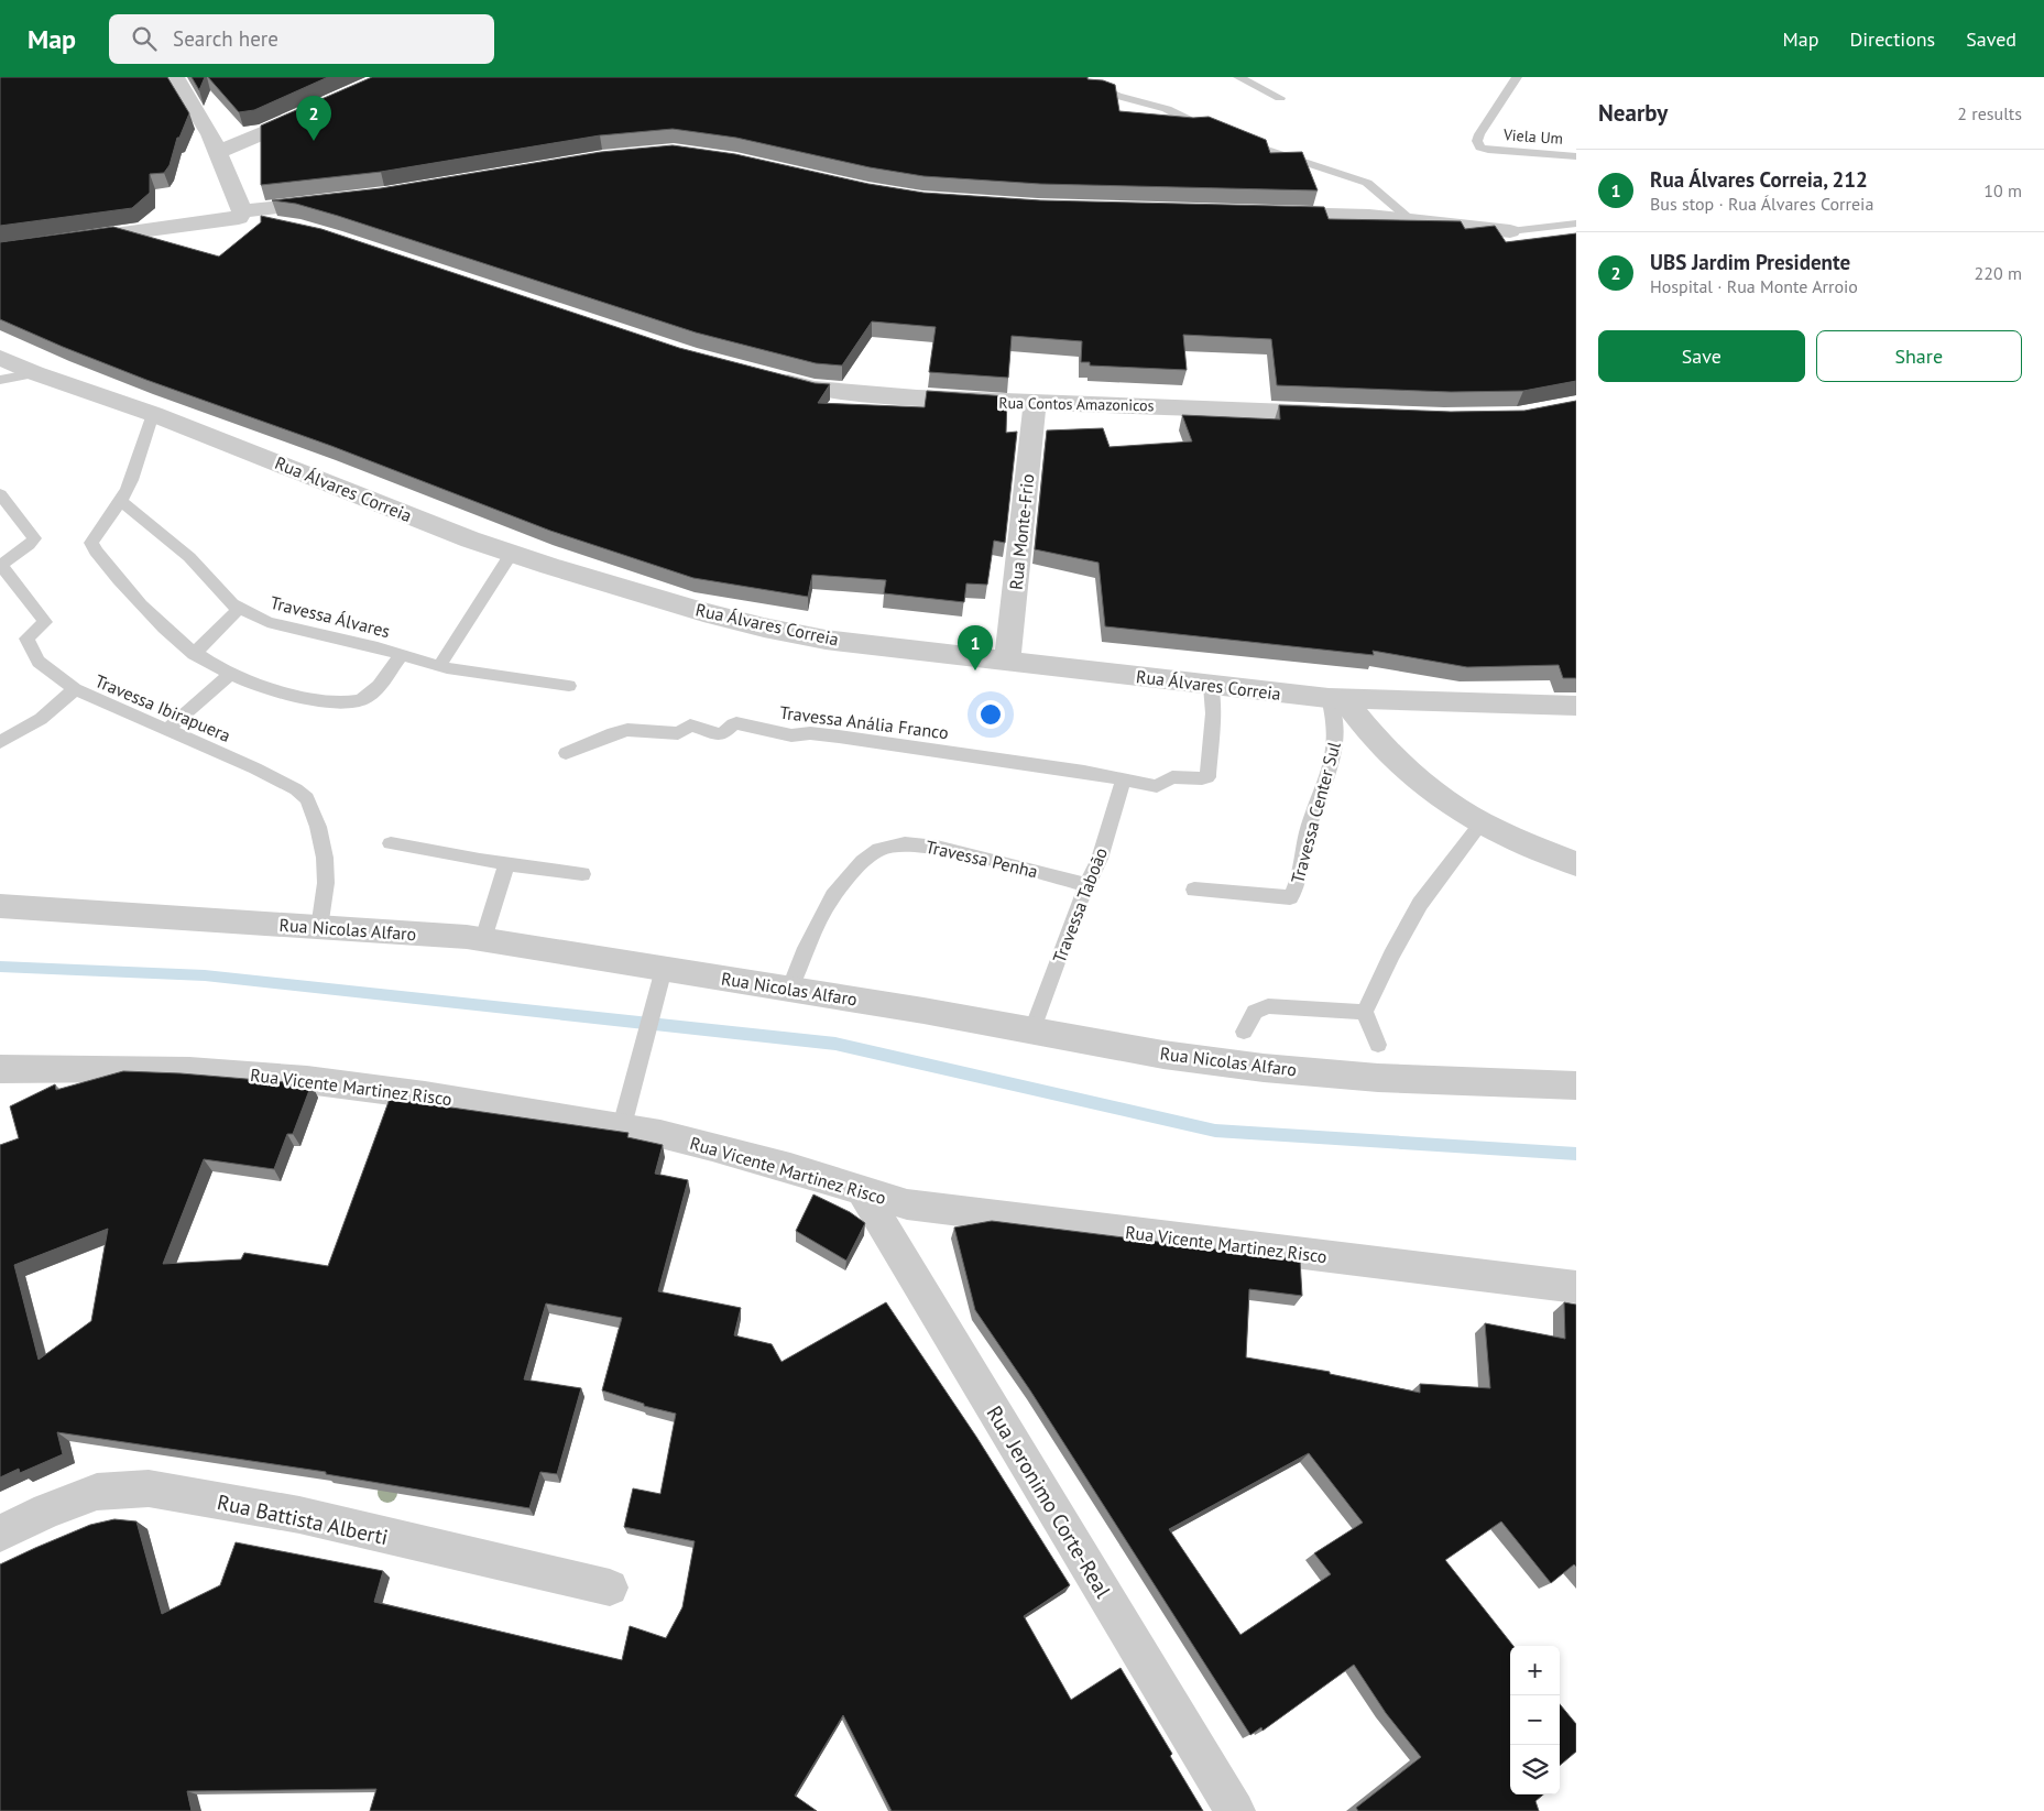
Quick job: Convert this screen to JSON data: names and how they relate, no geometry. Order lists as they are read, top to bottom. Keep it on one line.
{"streets":{"street":["Rua Contos Amazonicos","Rua Álvares Correia","Rua Monte-Frio","Rua Nicolas Alfaro","Rua Vicente Martinez Risco","Rua Jeronimo Corte-Real","Rua Battista Alberti"],"lane":["Viela Um","Travessa Álvares","Travessa Ibirapuera","Travessa Anália Franco","Travessa Center Sul","Travessa Penha","Travessa Taboão"]},"crossings":[["Rua Contos Amazonicos","Rua Monte-Frio"],["Rua Álvares Correia","Rua Monte-Frio"],["Rua Álvares Correia","Travessa Anália Franco"],["Rua Álvares Correia","Travessa Center Sul"],["Travessa Ibirapuera","Rua Nicolas Alfaro"],["Travessa Anália Franco","Travessa Taboão"],["Travessa Penha","Travessa Taboão"],["Travessa Penha","Rua Nicolas Alfaro"],["Travessa Taboão","Rua Nicolas Alfaro"],["Rua Vicente Martinez Risco","Rua Jeronimo Corte-Real"]],"page":{"header":"Map","search":"Search here","nav":["Map","Directions","Saved"],"heading":["Nearby","2 results"],"pins":["2","1"],"list":[{"mark":"1","name":"Rua Álvares Correia, 212","note":"Bus stop · Rua Álvares Correia","value":"10 m"},{"mark":"2","name":"UBS Jardim Presidente","note":"Hospital · Rua Monte Arroio","value":"220 m"}],"buttons":["Save","Share"],"map_buttons":["+","−"]}}
